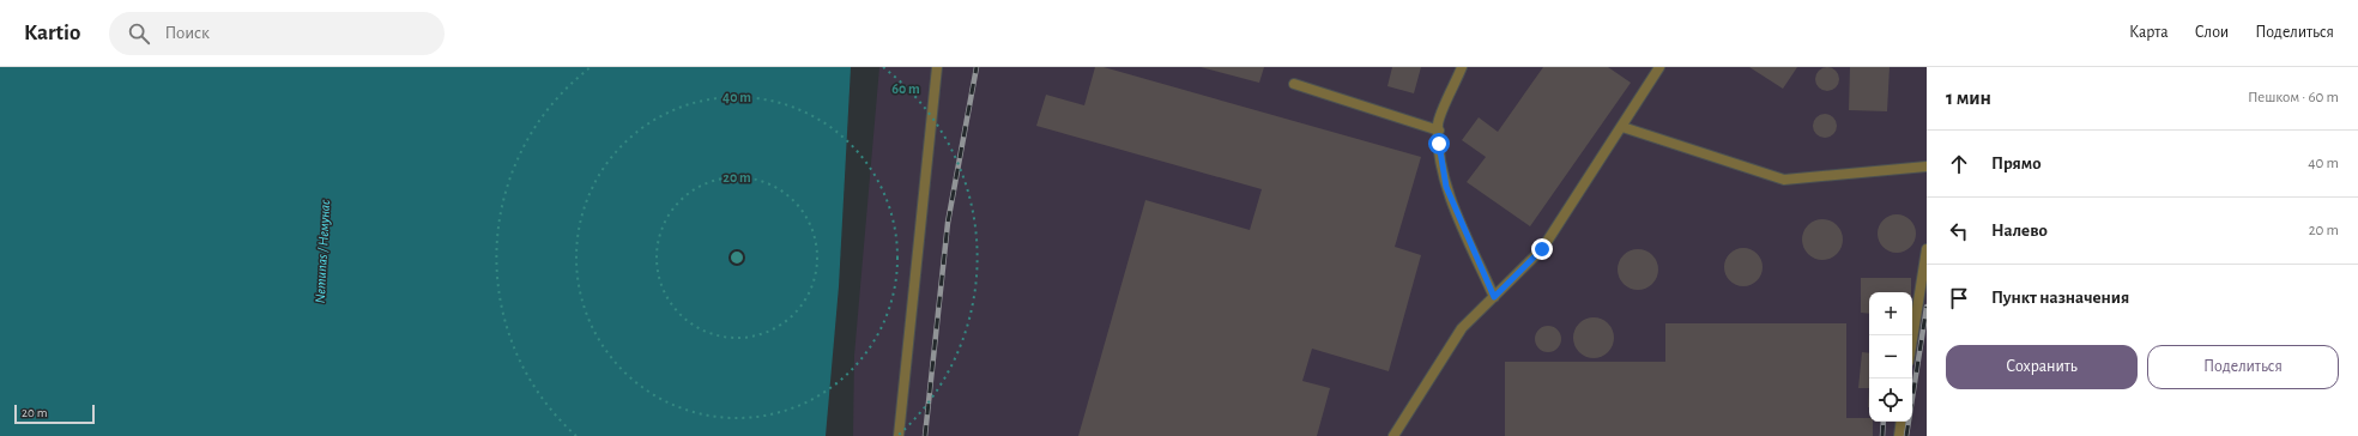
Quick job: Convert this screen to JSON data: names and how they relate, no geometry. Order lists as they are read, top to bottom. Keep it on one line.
{"water":["Nemunas / Немунас"],"scale_bar":"20 m","page":{"header":"Kartio","search":"Поиск","nav":["Карта","Слои","Поделиться"],"heading":["1 мин","Пешком · 60 m"],"list":[["Прямо","40 m"],["Налево","20 m"],"Пункт назначения"],"map_buttons":["+","−"],"buttons":["Сохранить","Поделиться"],"scale":"20 m"},"rings":["60 m","40 m","20 m"]}
